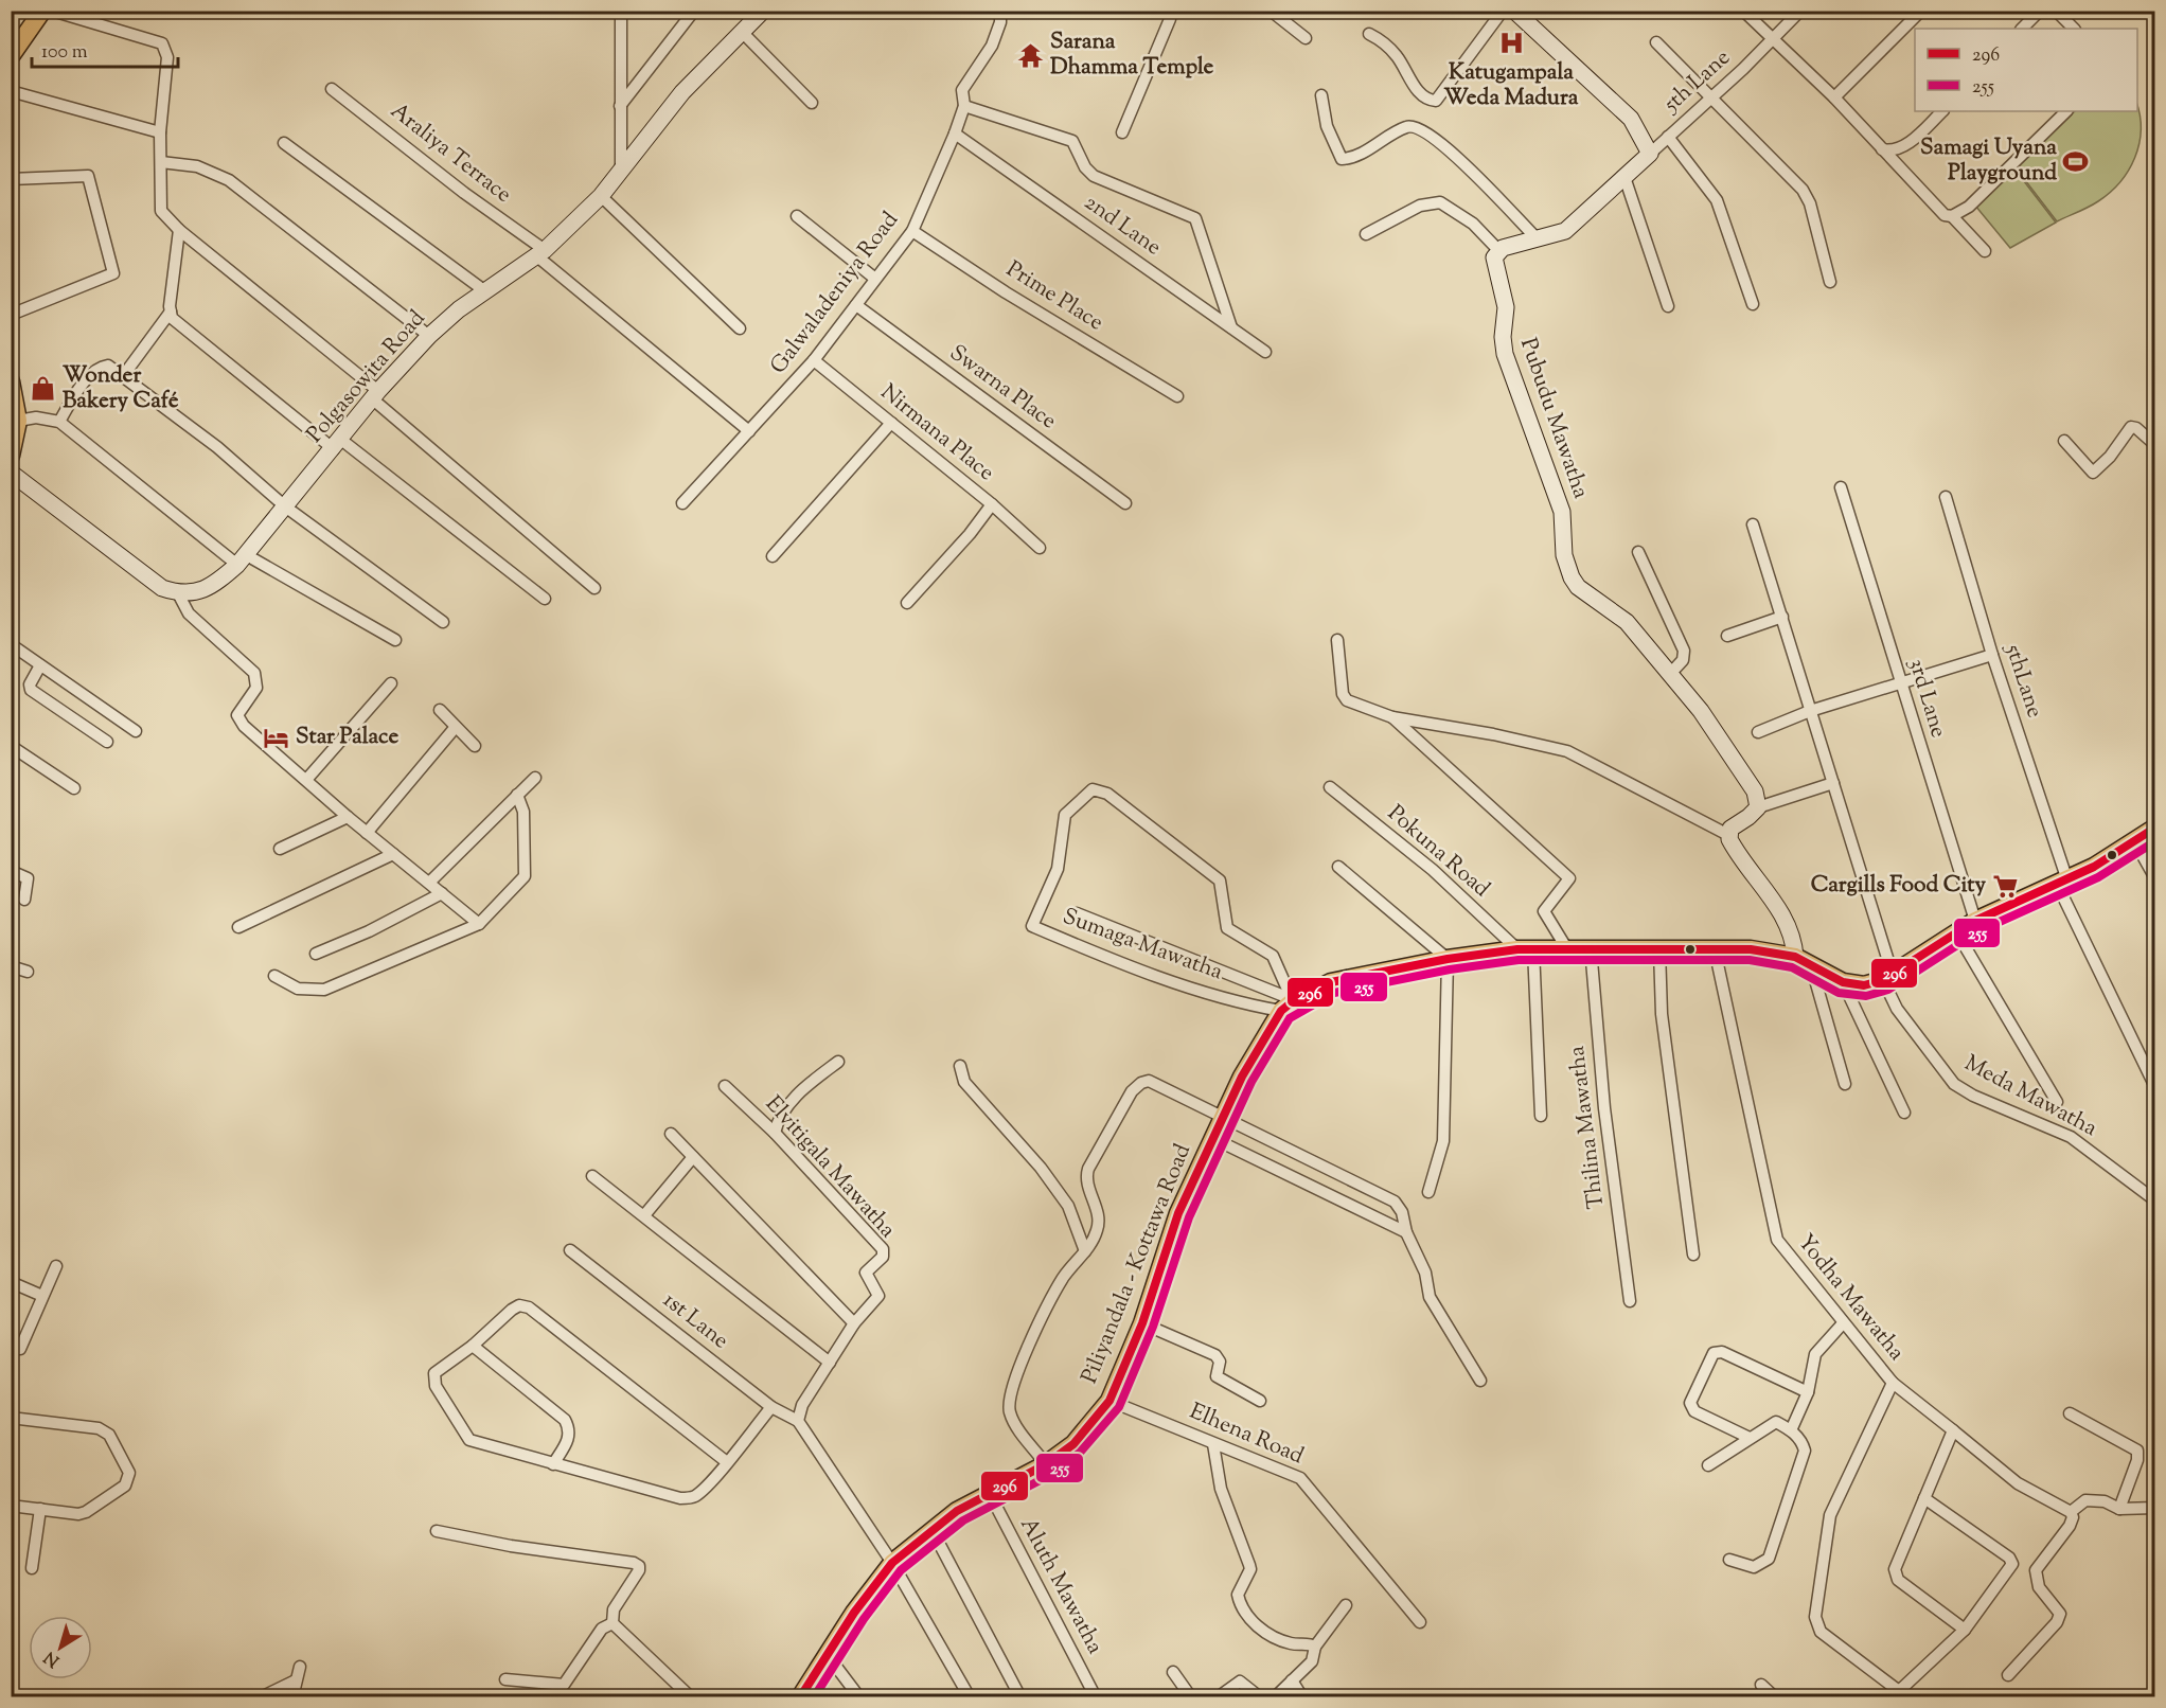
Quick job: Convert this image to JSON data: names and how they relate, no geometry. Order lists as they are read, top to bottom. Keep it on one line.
{"streets":{"main road":["Piliyandala - Kottawa Road"],"street":["5th Lane","Araliya Terrace","2nd Lane","Galwaladeniya Road","Prime Place","Polgasowita Road","Swarna Place","Pubudu Mawatha","Nirmana Place","5thLane","3rd Lane","Pokuna Road","Sumaga Mawatha","Meda Mawatha","Thilina Mawatha","Elvitigala Mawatha","Yodha Mawatha","1st Lane","Elhena Road","Aluth Mawatha"]},"crossings":[["Araliya Terrace","Galwaladeniya Road"],["Araliya Terrace","Polgasowita Road"],["2nd Lane","Galwaladeniya Road"],["Galwaladeniya Road","Prime Place"],["Galwaladeniya Road","Swarna Place"],["Galwaladeniya Road","Nirmana Place"],["Sumaga Mawatha","Piliyandala - Kottawa Road"],["Elvitigala Mawatha","1st Lane"],["Piliyandala - Kottawa Road","Elhena Road"],["Piliyandala - Kottawa Road","Aluth Mawatha"]],"places":{"hospital":["Katugampala Weda Madura"],"temple":["Sarana Dhamma Temple"],"sports":["Samagi Uyana Playground"],"shop":["Wonder Bakery Café"],"hotel":["Star Palace"],"supermarket":["Cargills Food City"]},"lines":["transit line 296","transit line 255"],"legend":["296","255"],"scale_bar":"100 m","north":"bottom left"}
